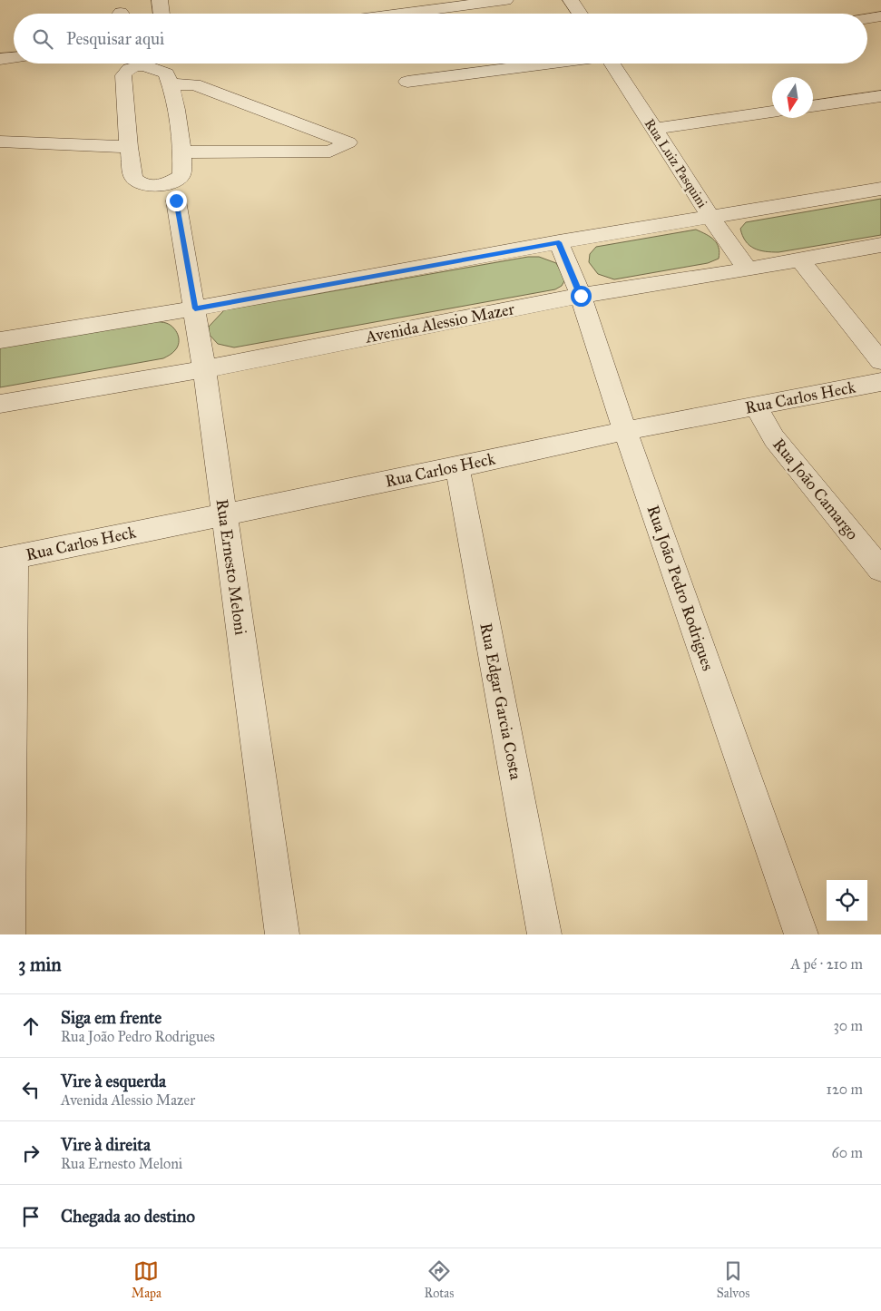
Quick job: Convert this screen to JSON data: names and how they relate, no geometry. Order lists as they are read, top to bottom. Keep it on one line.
{"streets":{"street":["Rua Luiz Pasquini","Avenida Alessio Mazer","Rua Carlos Heck","Rua João Camargo","Rua Ernesto Meloni","Rua João Pedro Rodrigues","Rua Edgar Garcia Costa"]},"crossings":[["Rua Luiz Pasquini","Avenida Alessio Mazer"],["Avenida Alessio Mazer","Rua Ernesto Meloni"],["Avenida Alessio Mazer","Rua João Pedro Rodrigues"],["Rua Carlos Heck","Rua João Camargo"],["Rua Carlos Heck","Rua Ernesto Meloni"],["Rua Carlos Heck","Rua João Pedro Rodrigues"],["Rua Carlos Heck","Rua Edgar Garcia Costa"]],"north":"bottom","page":{"search":"Pesquisar aqui","heading":["3 min","A pé · 210 m"],"list":[["Siga em frente","Rua João Pedro Rodrigues","30 m"],["Vire à esquerda","Avenida Alessio Mazer","120 m"],["Vire à direita","Rua Ernesto Meloni","60 m"],"Chegada ao destino"],"nav":["Mapa","Rotas","Salvos"]}}
